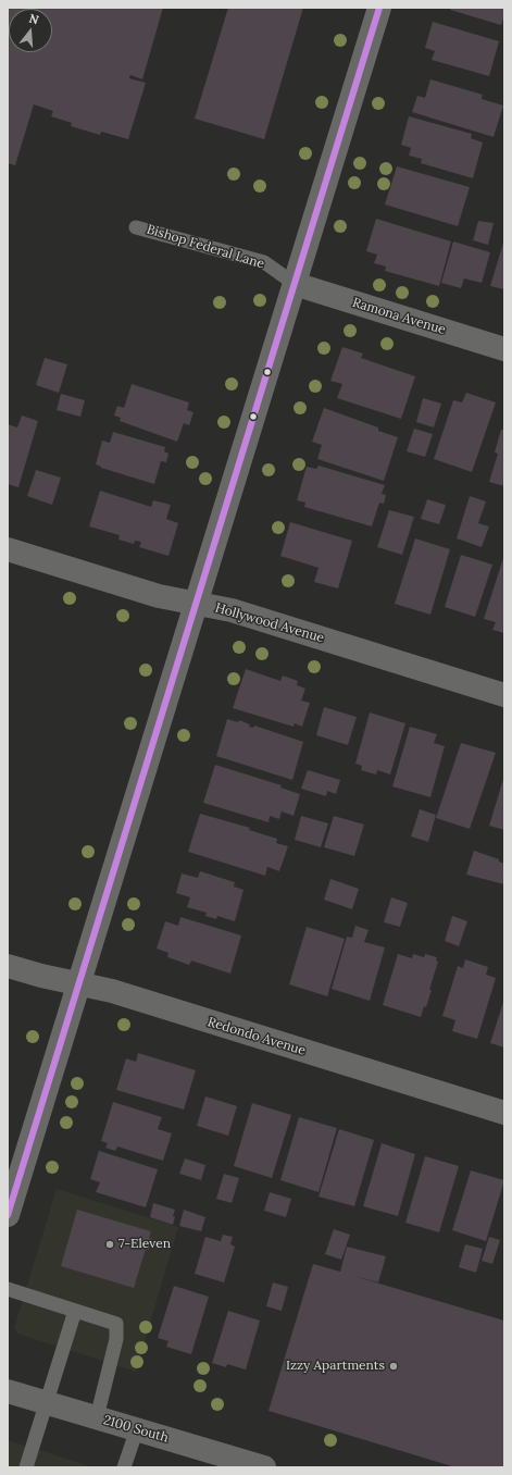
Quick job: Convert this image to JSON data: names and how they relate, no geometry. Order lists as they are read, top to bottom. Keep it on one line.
{"streets":{"street":["Ramona Avenue","Hollywood Avenue","Redondo Avenue","2100 South"],"lane":["Bishop Federal Lane"]},"crossings":[["Bishop Federal Lane","Ramona Avenue"]],"places":["7-Eleven","Izzy Apartments"],"north":"top"}
